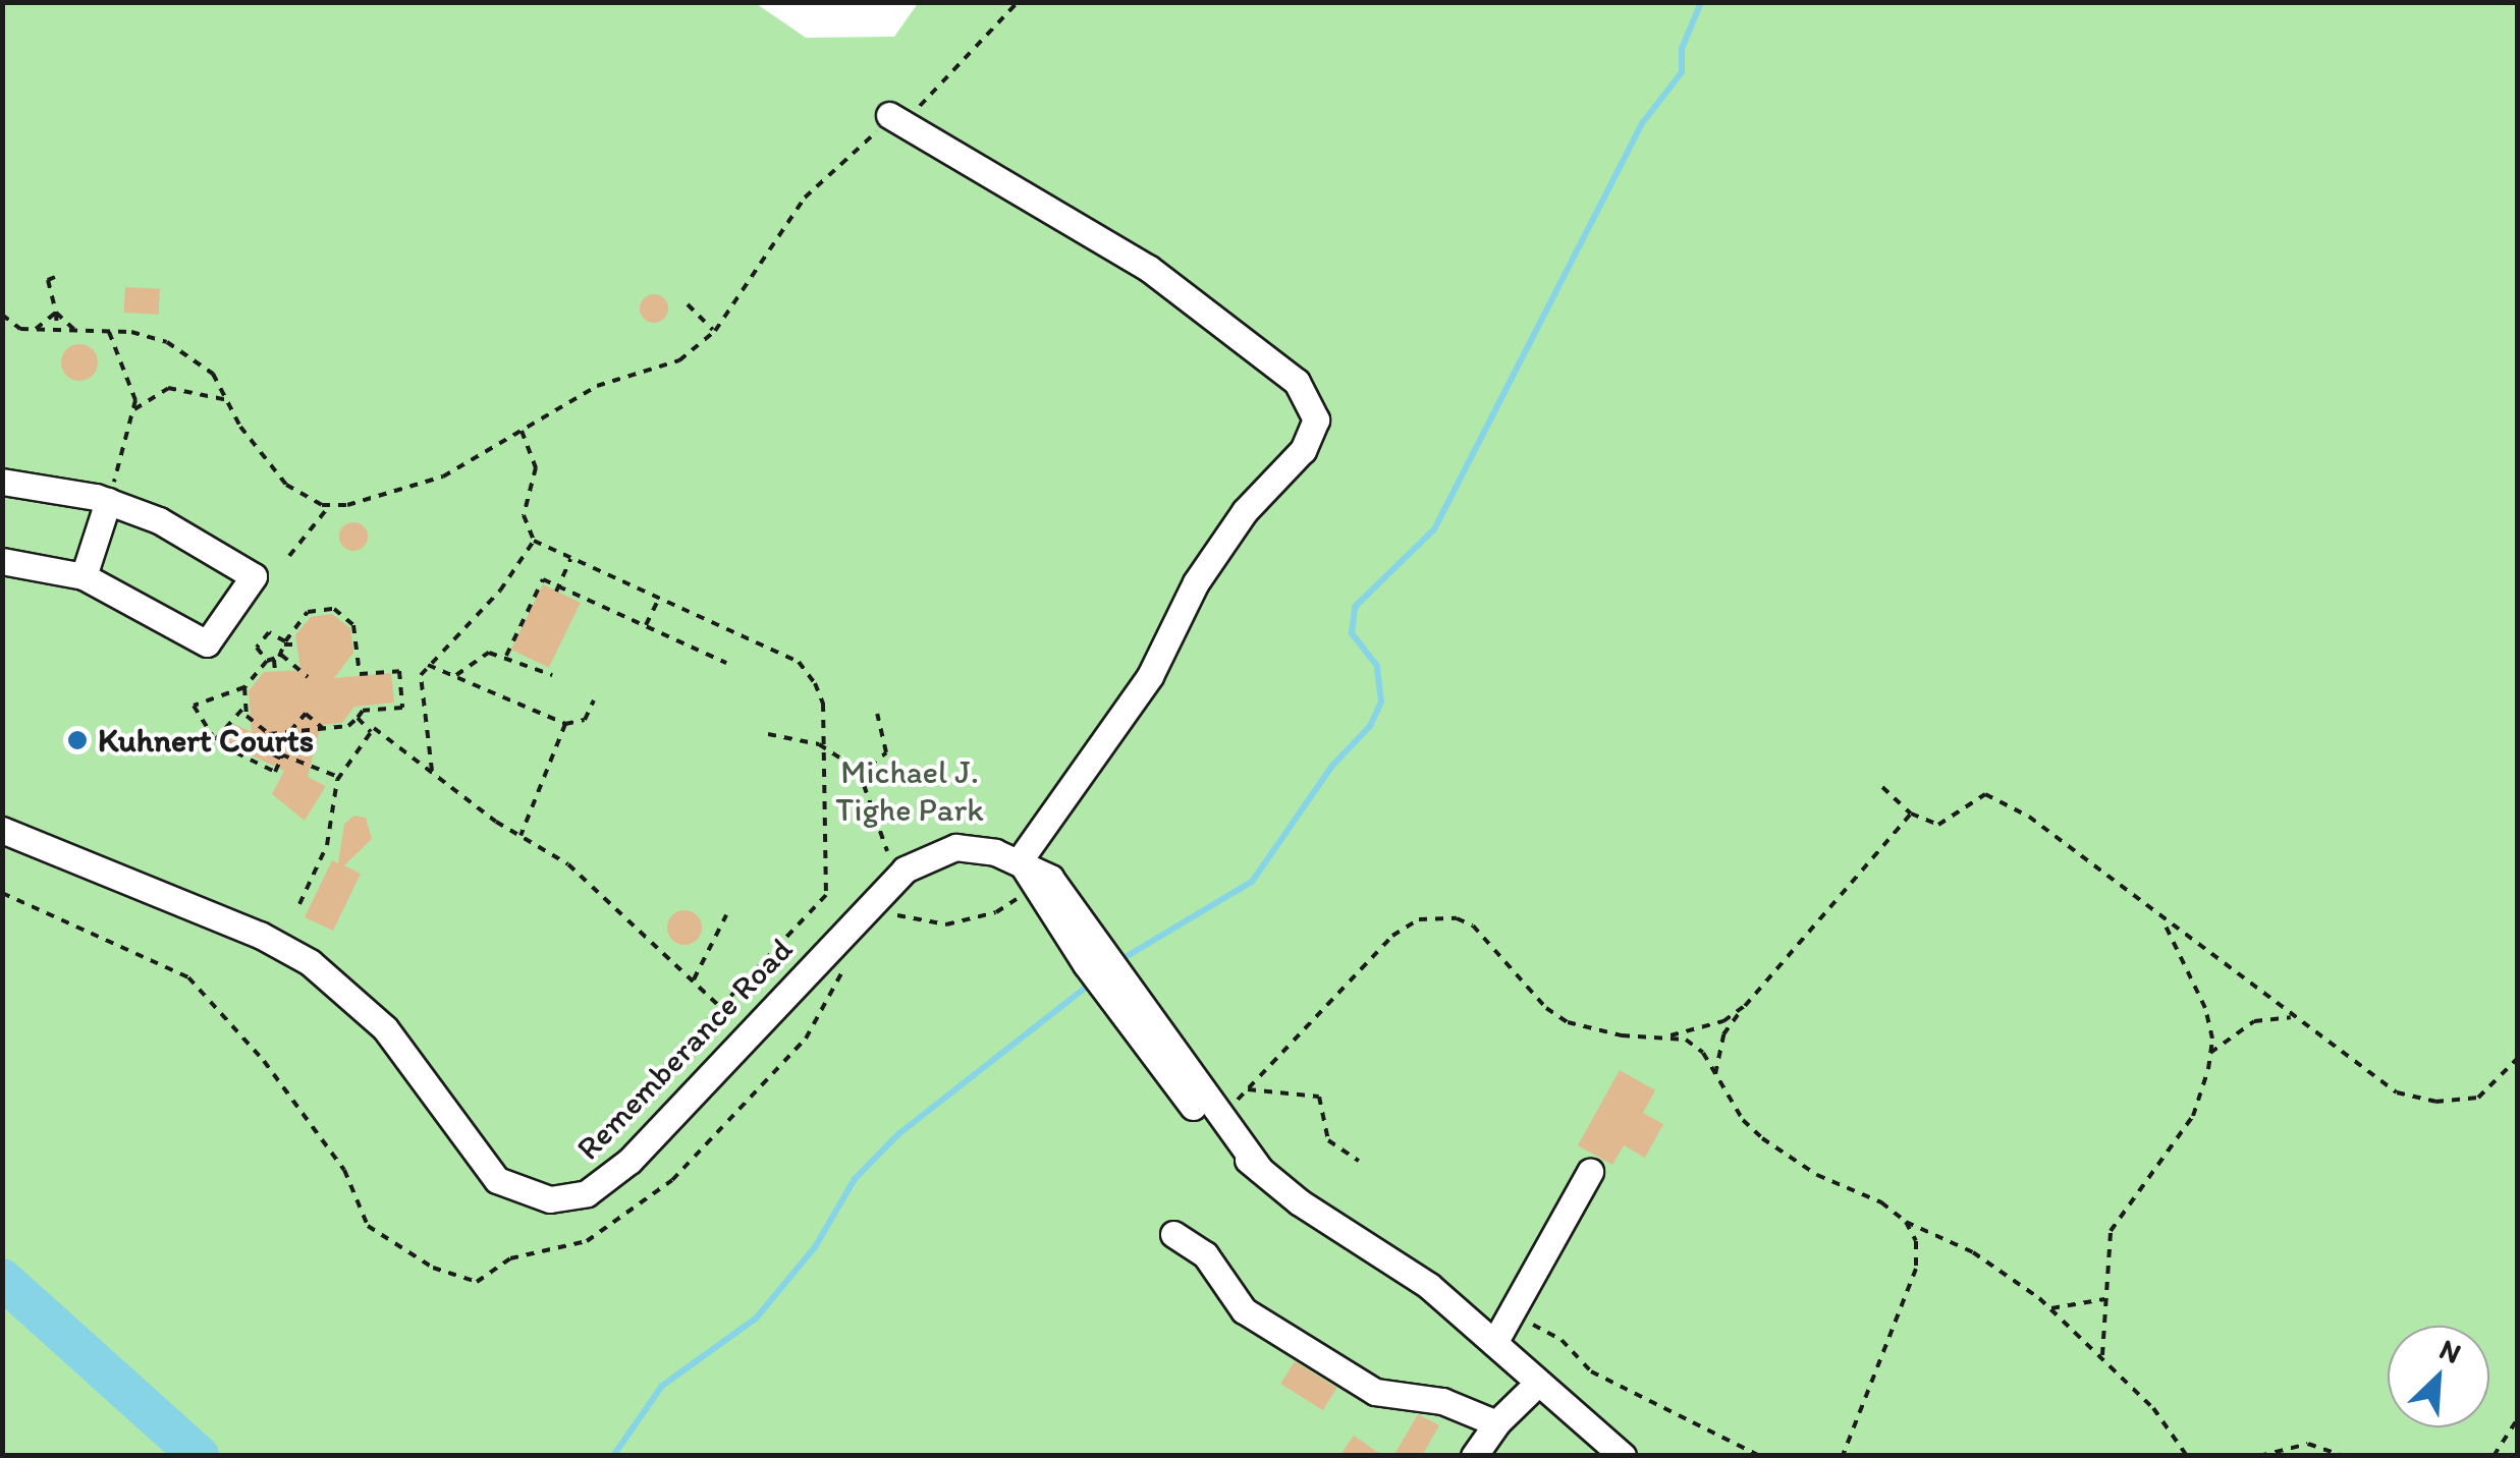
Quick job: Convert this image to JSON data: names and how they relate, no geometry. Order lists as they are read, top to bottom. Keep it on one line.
{"streets":{"street":["Rememberance Road"]},"parks":["Michael J. Tighe Park"],"places":["Kuhnert Courts"],"north":"top right"}
